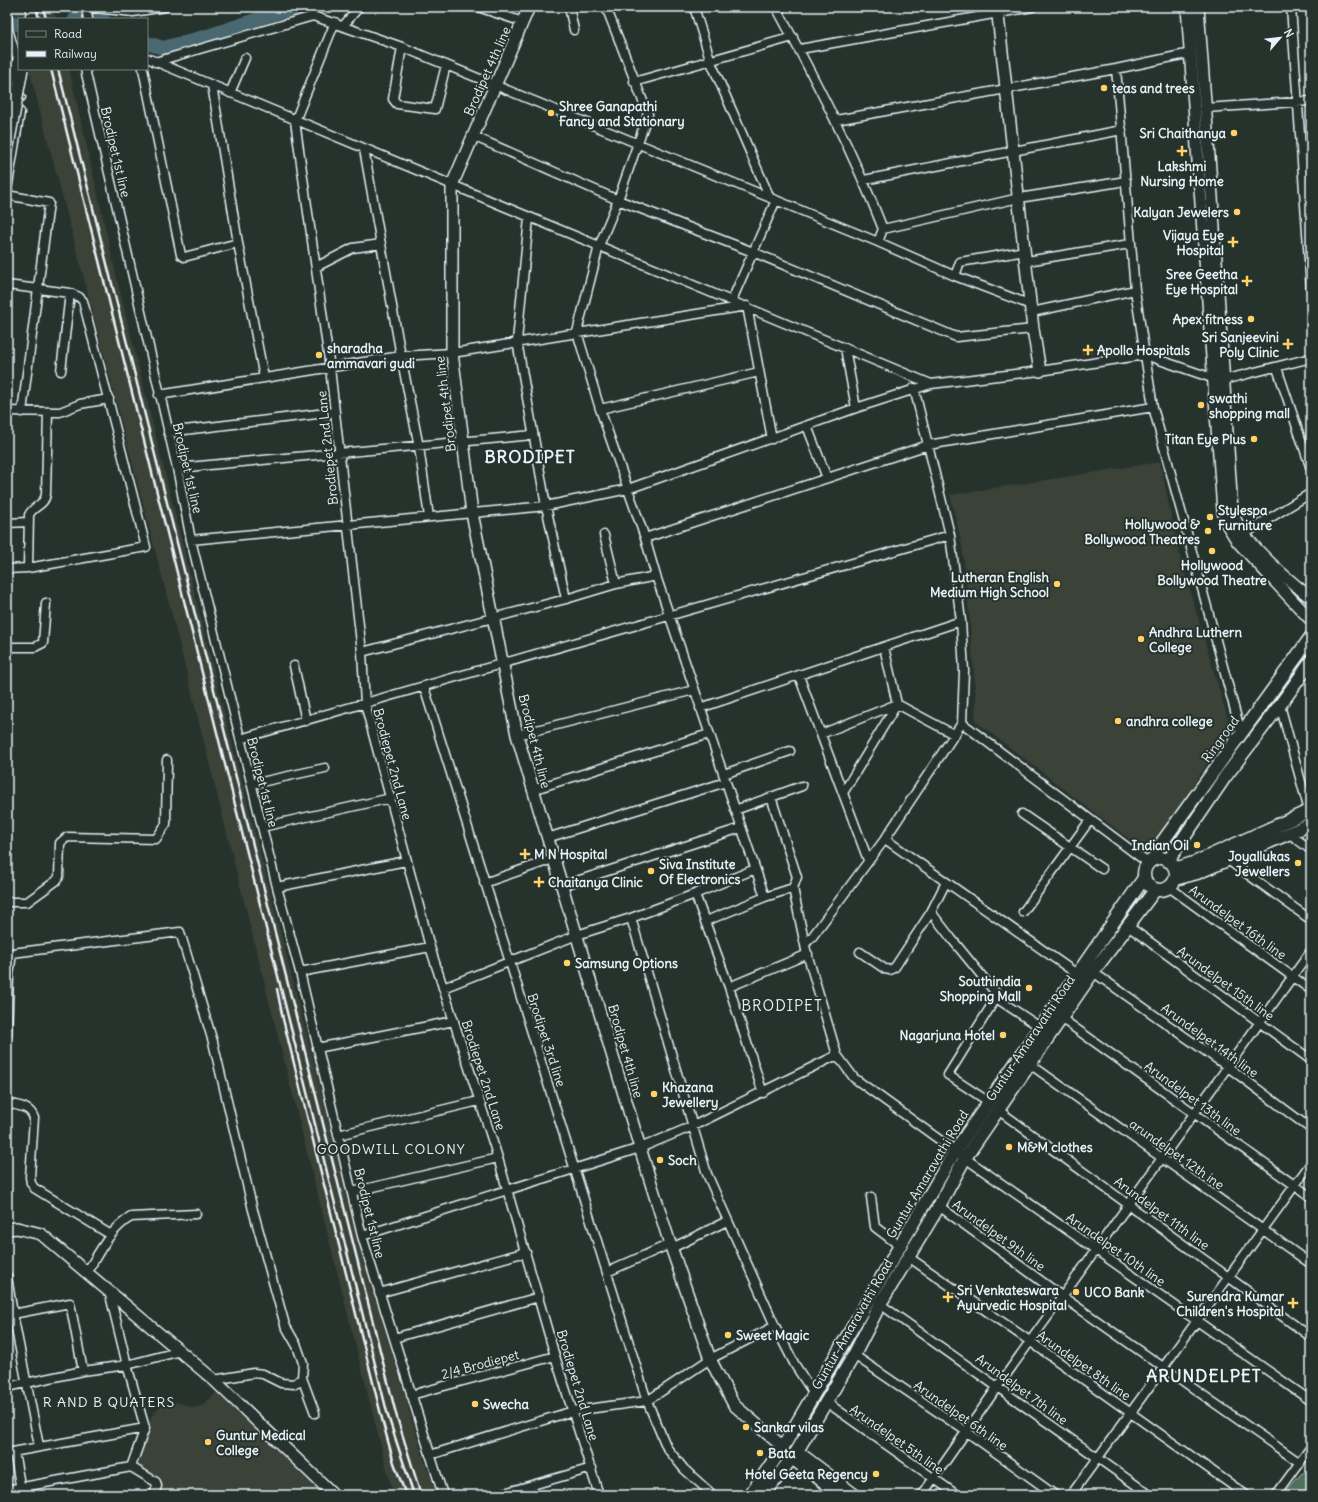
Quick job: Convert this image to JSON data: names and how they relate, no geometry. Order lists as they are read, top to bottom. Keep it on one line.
{"streets":{"main road":["Ringroad","Guntur-Amaravathi Road","Guntur Amaravathi Road"],"street":["Brodipet 4th line","Brodipet 1st line","Brodiepet 2nd Lane","Arundelpet 16th line","Arundelpet 15th line","Brodipet 3rd line","Arundelpet 14th line","Arundelpet 13th line","arundelpet 12th ine","Arundelpet 11th line","Arundelpet 9th line","Arundelpet 10th line","2/4 Brodiepet","Arundelpet 8th line","Arundelpet 7th line","Arundelpet 6th line","Arundelpet 5th line"]},"crossings":[["Brodipet 4th line","Guntur Amaravathi Road"],["Brodipet 1st line","2/4 Brodiepet"],["Brodiepet 2nd Lane","2/4 Brodiepet"],["Ringroad","Arundelpet 16th line"],["Ringroad","Guntur-Amaravathi Road"],["Ringroad","Guntur Amaravathi Road"],["Arundelpet 16th line","Guntur-Amaravathi Road"],["Arundelpet 16th line","Guntur Amaravathi Road"],["Arundelpet 15th line","Guntur-Amaravathi Road"],["Guntur-Amaravathi Road","Arundelpet 14th line"],["Guntur-Amaravathi Road","Arundelpet 13th line"],["Guntur-Amaravathi Road","arundelpet 12th ine"],["Guntur-Amaravathi Road","Guntur Amaravathi Road"],["Guntur-Amaravathi Road","Arundelpet 11th line"],["Guntur-Amaravathi Road","Arundelpet 9th line"],["Guntur-Amaravathi Road","Arundelpet 10th line"],["Guntur-Amaravathi Road","Arundelpet 8th line"],["Guntur-Amaravathi Road","Arundelpet 7th line"],["Guntur-Amaravathi Road","Arundelpet 6th line"],["Guntur-Amaravathi Road","Arundelpet 5th line"],["arundelpet 12th ine","Guntur Amaravathi Road"],["Guntur Amaravathi Road","Arundelpet 11th line"],["Guntur Amaravathi Road","Arundelpet 10th line"]],"districts":["BRODIPET","BRODIPET","GOODWILL COLONY","ARUNDELPET","R AND B QUATERS"],"places":{"other":["teas and trees","Shree Ganapathi Fancy and Stationary","Sri Chaithanya","Kalyan Jewelers","Apex fitness","sharadha ammavari gudi","swathi shopping mall","Titan Eye Plus","Stylespa Furniture","Hollywood & Bollywood Theatres","Hollywood Bollywood Theatre","Lutheran English Medium High School","Andhra Luthern College","andhra college","Indian Oil","Joyallukas Jewellers","Siva Institute Of Electronics","Samsung Options","Southindia Shopping Mall","Nagarjuna Hotel","Khazana Jewellery","M&M clothes","Soch","UCO Bank","Sweet Magic","Swecha","Sankar vilas","Guntur Medical College","Bata","Hotel Geeta Regency"],"health":["Lakshmi Nursing Home","Vijaya Eye Hospital","Sree Geetha Eye Hospital","Sri Sanjeevini Poly Clinic","Apollo Hospitals","M N Hospital","Chaitanya Clinic","Sri Venkateswara Ayurvedic Hospital","Surendra Kumar Children's Hospital"]},"legend":["Road","Railway"],"north":"top right"}
